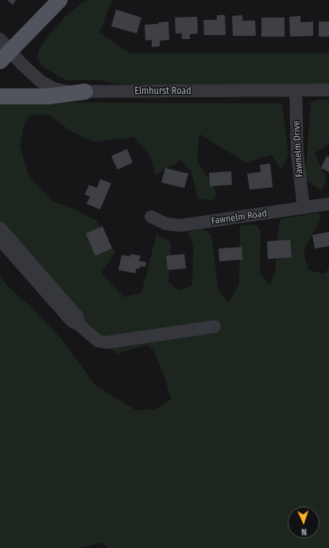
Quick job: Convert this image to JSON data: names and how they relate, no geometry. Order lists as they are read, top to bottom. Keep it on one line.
{"streets":{"street":["Elmhurst Road","Fawnelm Drive","Fawnelm Road"]},"crossings":[["Elmhurst Road","Fawnelm Drive"],["Fawnelm Drive","Fawnelm Road"]],"north":"bottom"}
